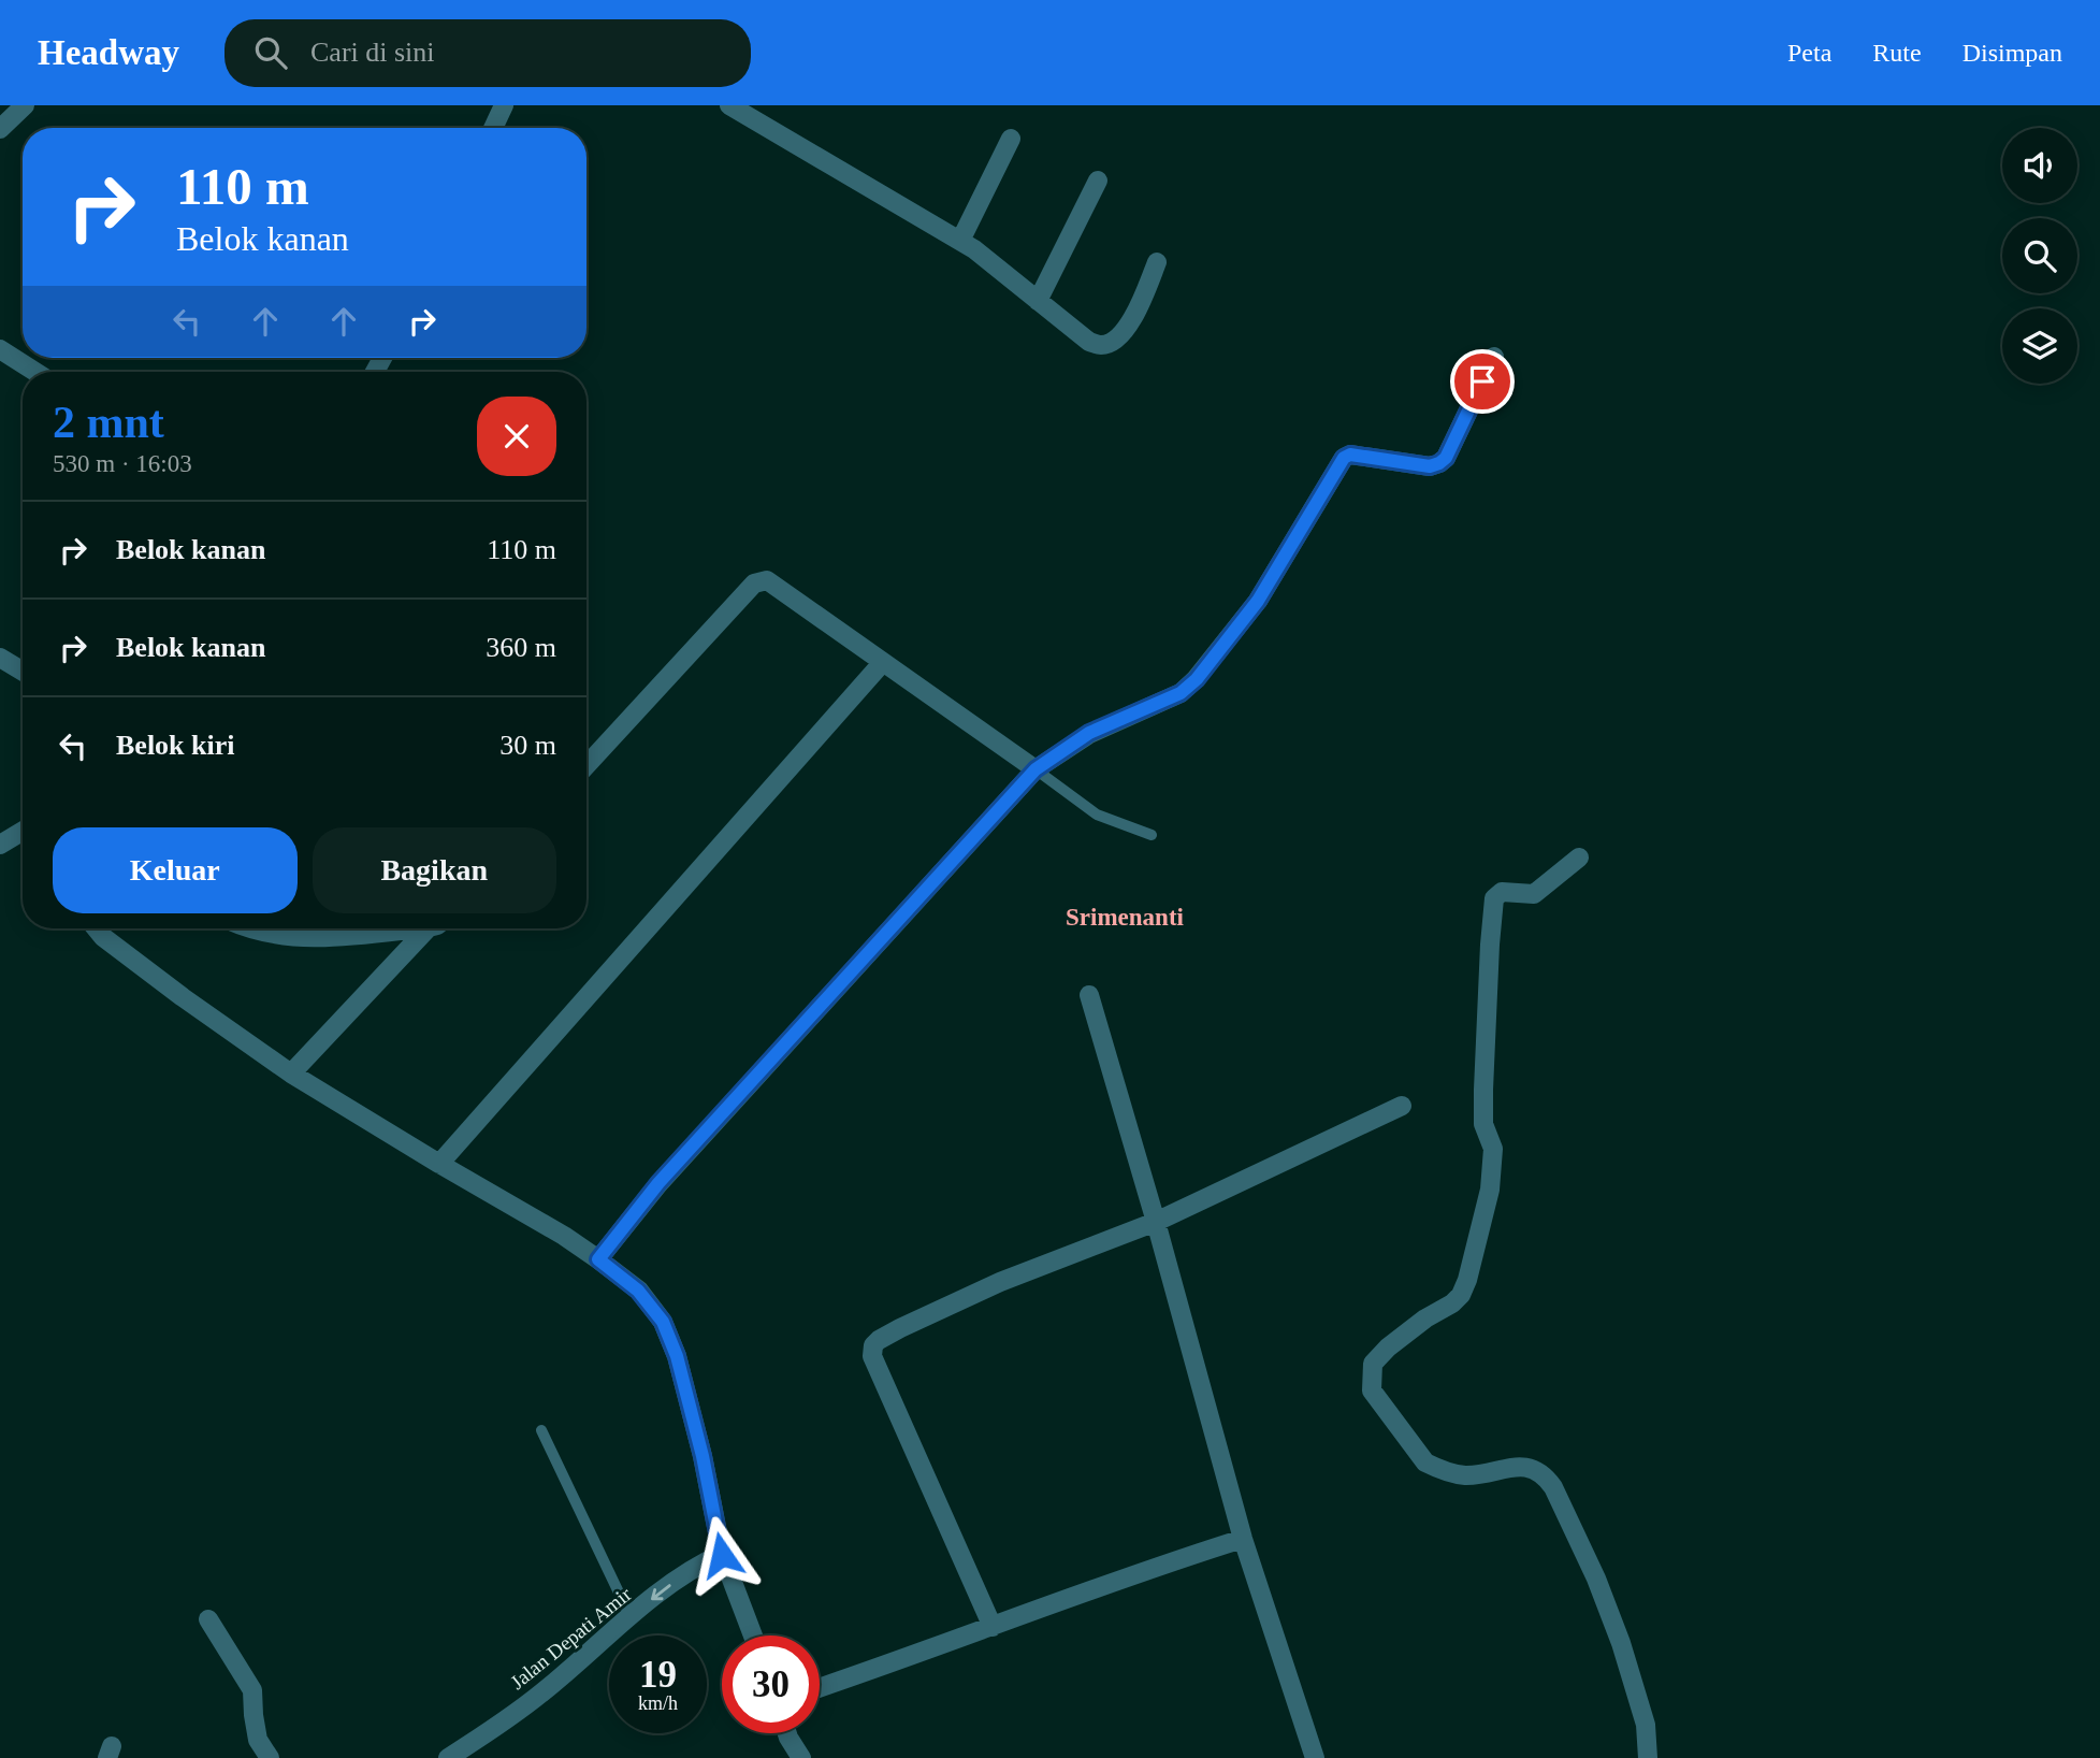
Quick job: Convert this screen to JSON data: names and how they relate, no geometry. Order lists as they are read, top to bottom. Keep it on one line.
{"streets":{"street":["Jalan Depati Amir"]},"districts":["Srimenanti"],"page":{"header":"Headway","search":"Cari di sini","nav":["Peta","Rute","Disimpan"],"turn":["110 m","Belok kanan"],"heading":["2 mnt","530 m · 16:03"],"list":[{"name":"Belok kanan","value":"110 m"},{"name":"Belok kanan","value":"360 m"},{"name":"Belok kiri","value":"30 m"}],"buttons":["Keluar","Bagikan"],"speed":"19 km/h","limit":"30"}}
